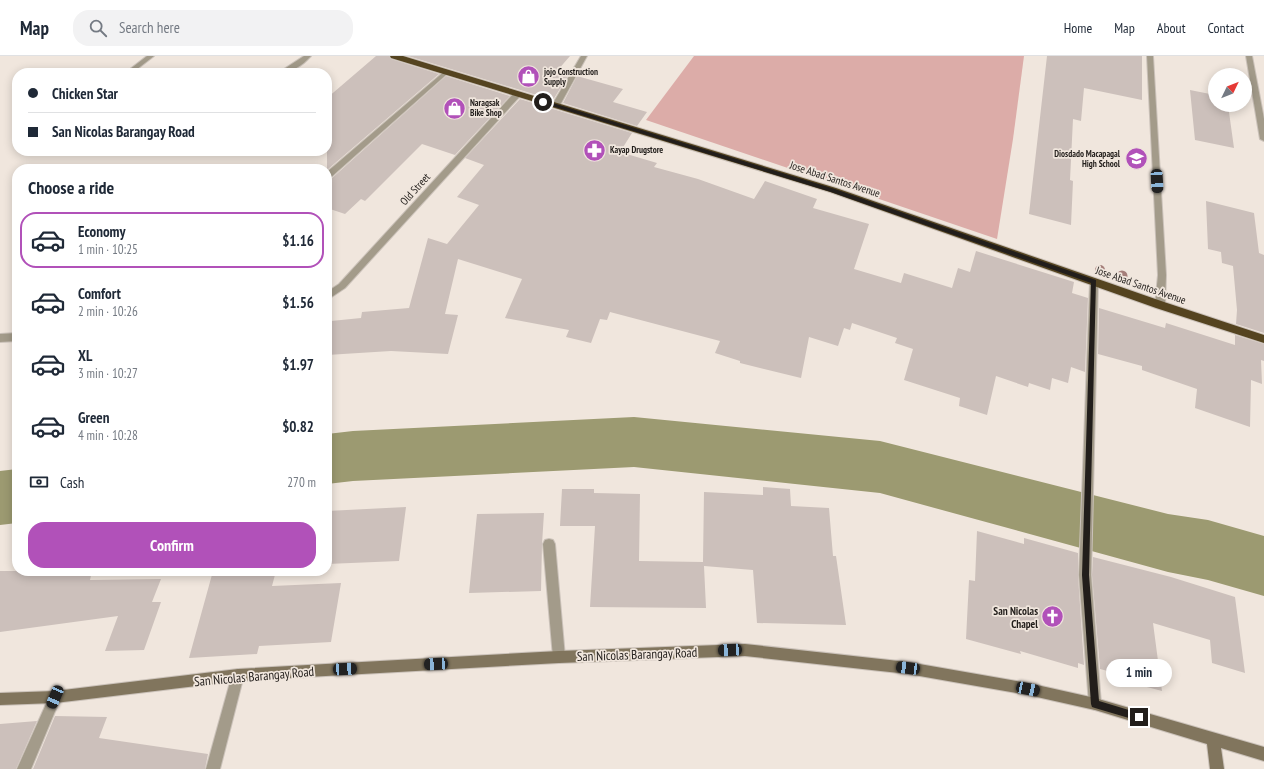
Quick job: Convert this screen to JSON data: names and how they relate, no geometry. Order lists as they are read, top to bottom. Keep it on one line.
{"streets":{"highway":["Jose Abad Santos Avenue"],"street":["Old Street","San Nicolas Barangay Road"]},"crossings":[["Jose Abad Santos Avenue","Old Street"]],"places":{"shop":["jojo Construction Supply","Naragsak Bike Shop"],"pharmacy":["Kayap Drugstore"],"school or university":["Diosdado Macapagal High School"],"church":["San Nicolas Chapel"]},"north":"top right","page":{"header":"Map","search":"Search here","nav":["Home","Map","About","Contact"],"banner":["Chicken Star","San Nicolas Barangay Road"],"heading":"Choose a ride","list":[{"name":"Economy","note":"1 min · 10:25","value":"$1.16"},{"name":"Comfort","note":"2 min · 10:26","value":"$1.56"},{"name":"XL","note":"3 min · 10:27","value":"$1.97"},{"name":"Green","note":"4 min · 10:28","value":"$0.82"}],"pay":["Cash","270 m"],"buttons":"Confirm","bubble":"1 min"}}
